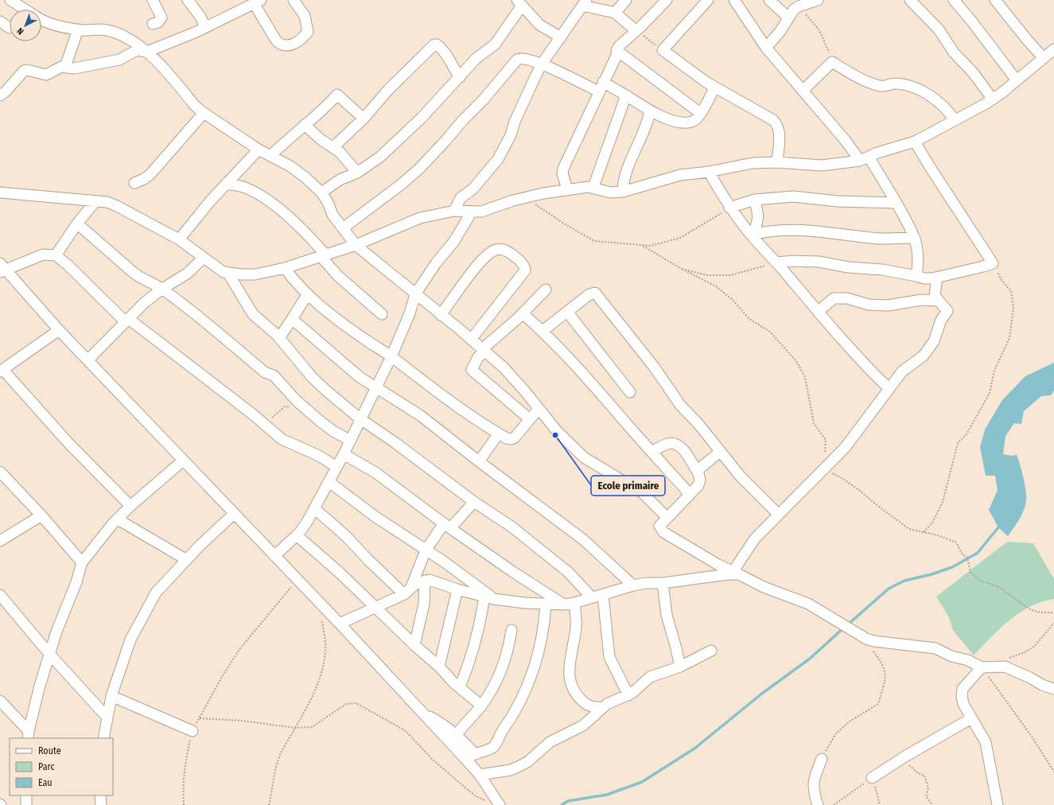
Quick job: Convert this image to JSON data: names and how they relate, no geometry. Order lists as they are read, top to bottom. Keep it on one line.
{"places":["Ecole primaire"],"legend":["Route","Parc","Eau"],"north":"bottom left"}
